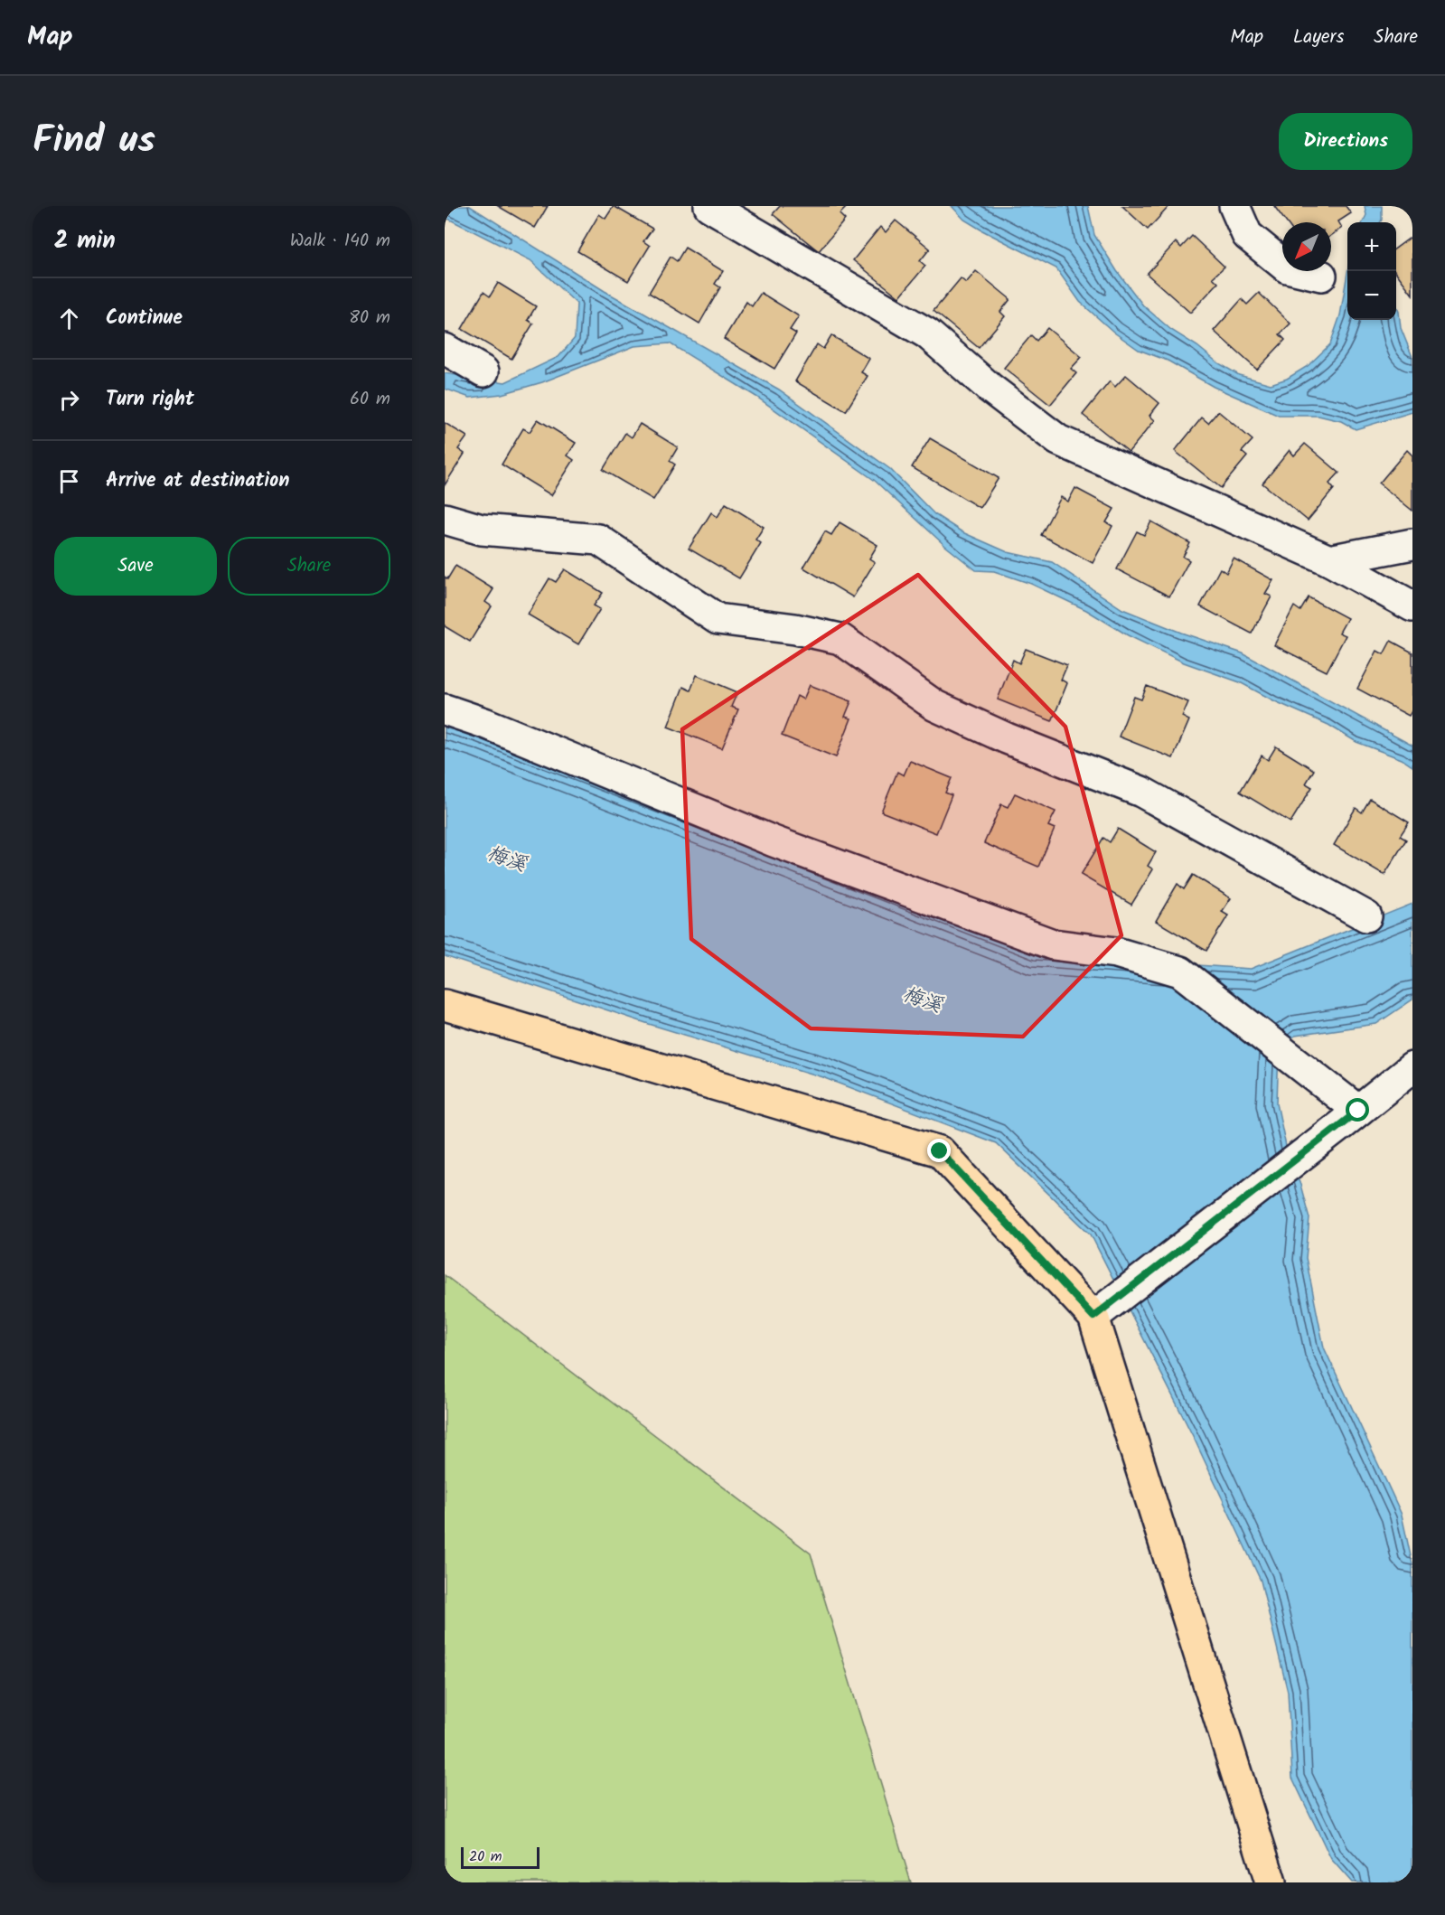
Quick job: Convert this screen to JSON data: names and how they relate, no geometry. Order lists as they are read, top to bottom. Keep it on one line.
{"water":["梅溪"],"scale_bar":"20 m","north":"bottom left","page":{"header":"Map","nav":["Map","Layers","Share"],"title":"Find us","buttons":["Directions",["Save","Share"]],"heading":["2 min","Walk · 140 m"],"map_buttons":["+","−"],"list":[["Continue","80 m"],["Turn right","60 m"],"Arrive at destination"],"scale":"20 m"}}
